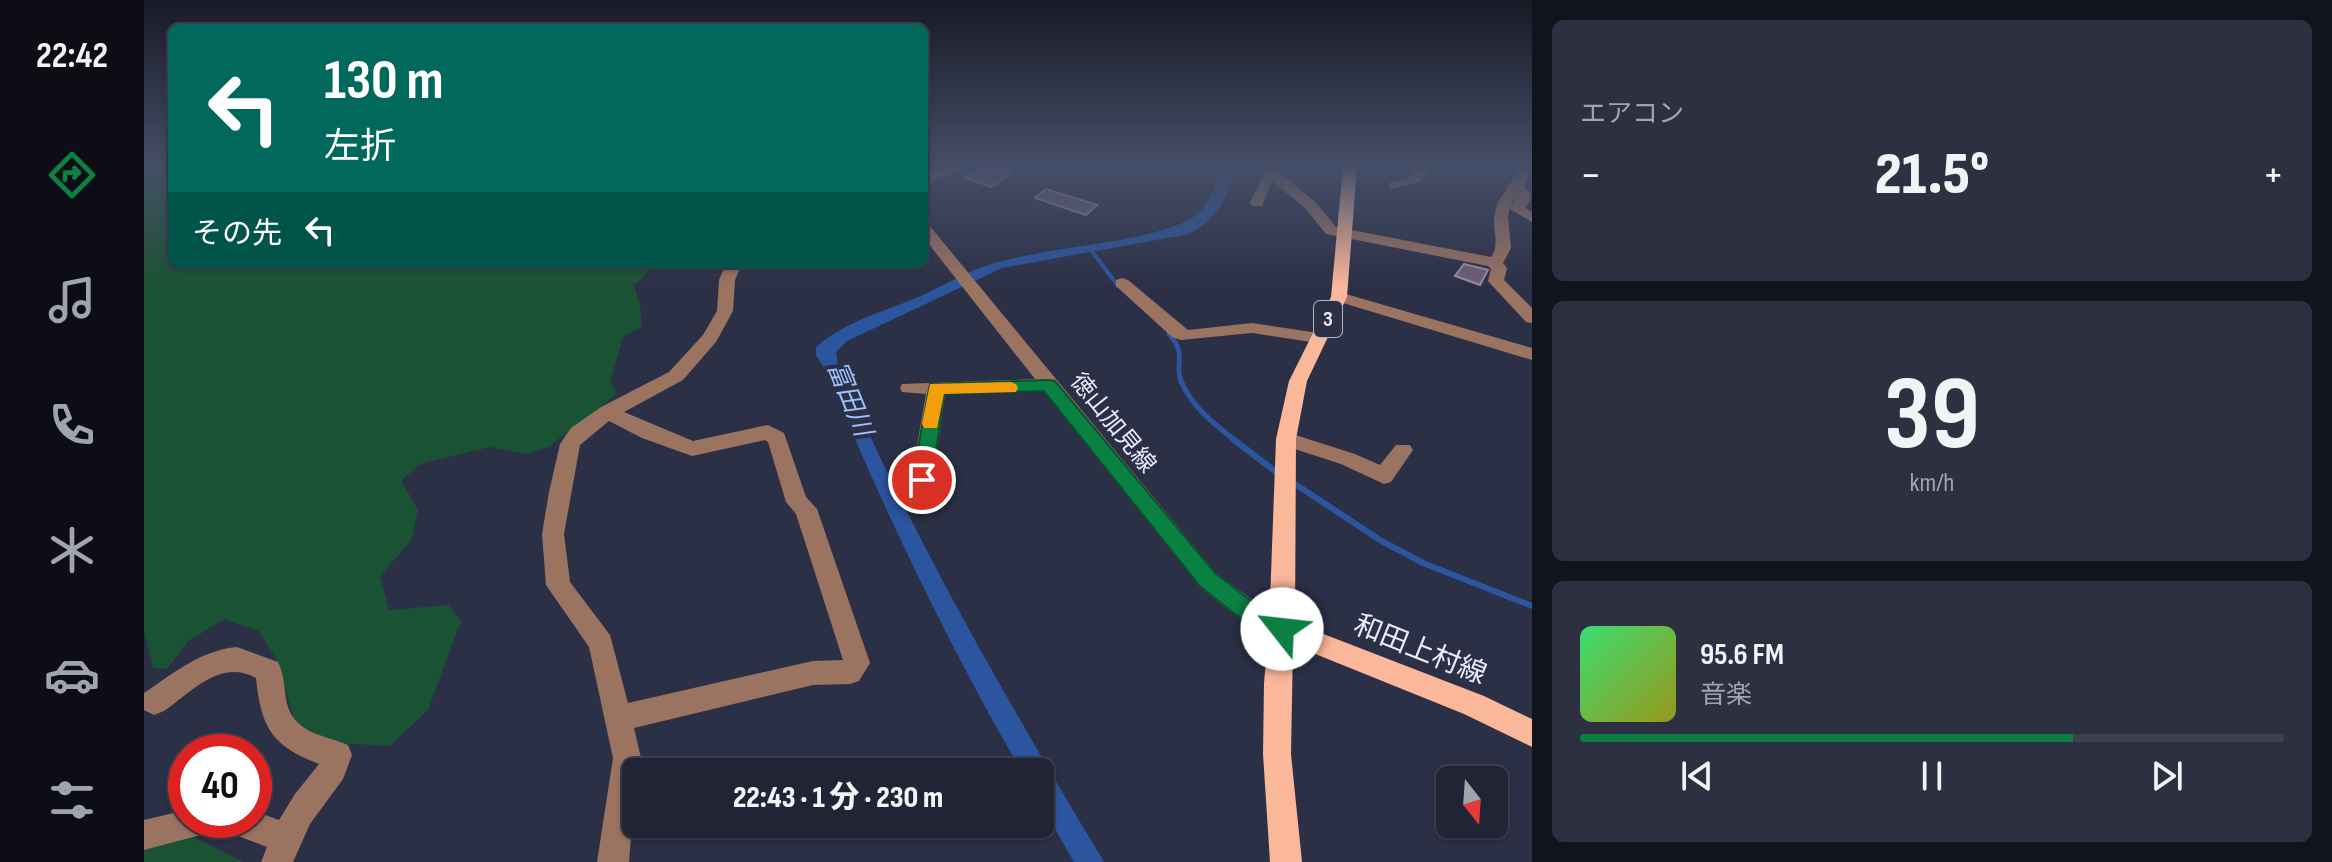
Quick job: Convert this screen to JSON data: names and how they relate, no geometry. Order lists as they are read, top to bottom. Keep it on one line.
{"streets":{"main road":["3","和田上村線"],"street":["徳山加見線"]},"crossings":[["3","徳山加見線"],["3","和田上村線"],["徳山加見線","和田上村線"]],"water":["富田川"],"north":"bottom","page":{"tabs":"22:42","tile":["エアコン",["39","km/h"]],"turn":["130 m","左折"],"heat":["−","21.5°","+"],"then":"その先","song":["95.6 FM","音楽"],"limit":"40","trip":"22:43 · 1 分 · 230 m"}}
